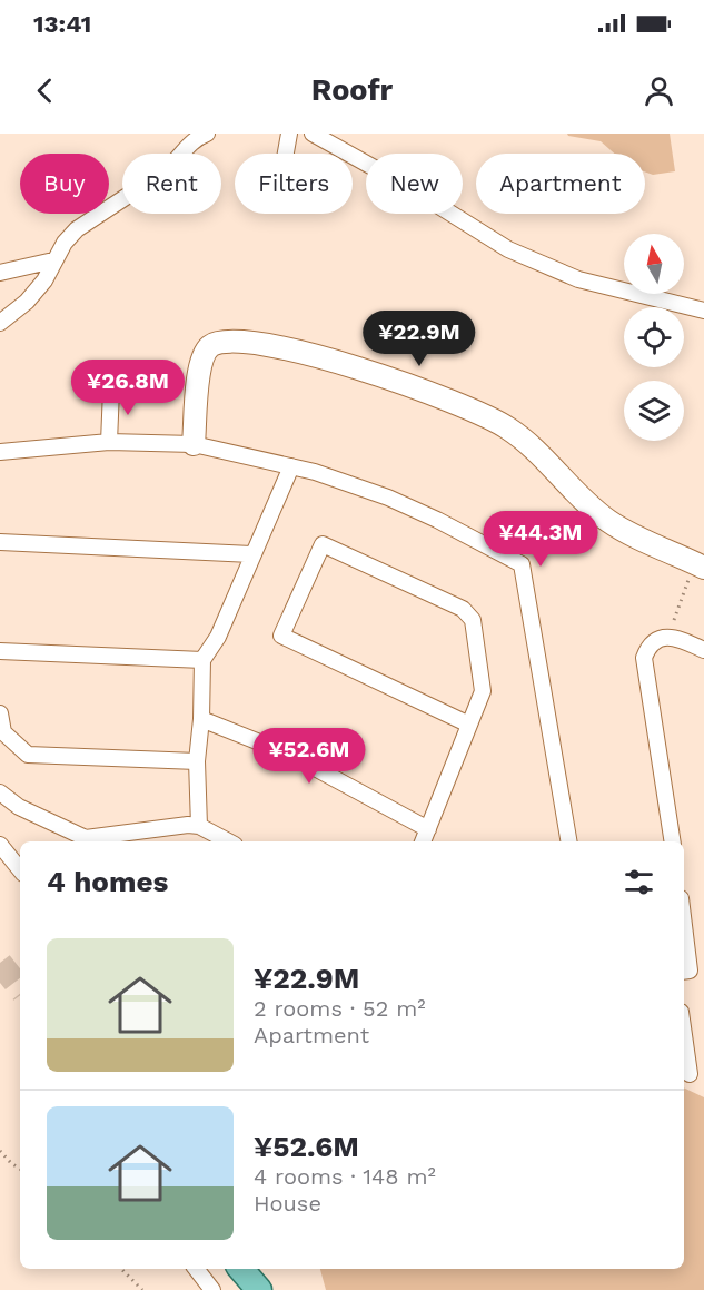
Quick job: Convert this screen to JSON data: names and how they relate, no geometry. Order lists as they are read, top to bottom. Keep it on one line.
{"north":"top","page":{"status":"13:41","header":"Roofr","chip":["Buy","Rent","Filters","New","Apartment"],"price":["¥22.9M","¥26.8M","¥44.3M","¥52.6M"],"heading":"4 homes","list":[{"name":"¥22.9M","note":"2 rooms · 52 m² · Apartment"},{"name":"¥52.6M","note":"4 rooms · 148 m² · House"}]}}
